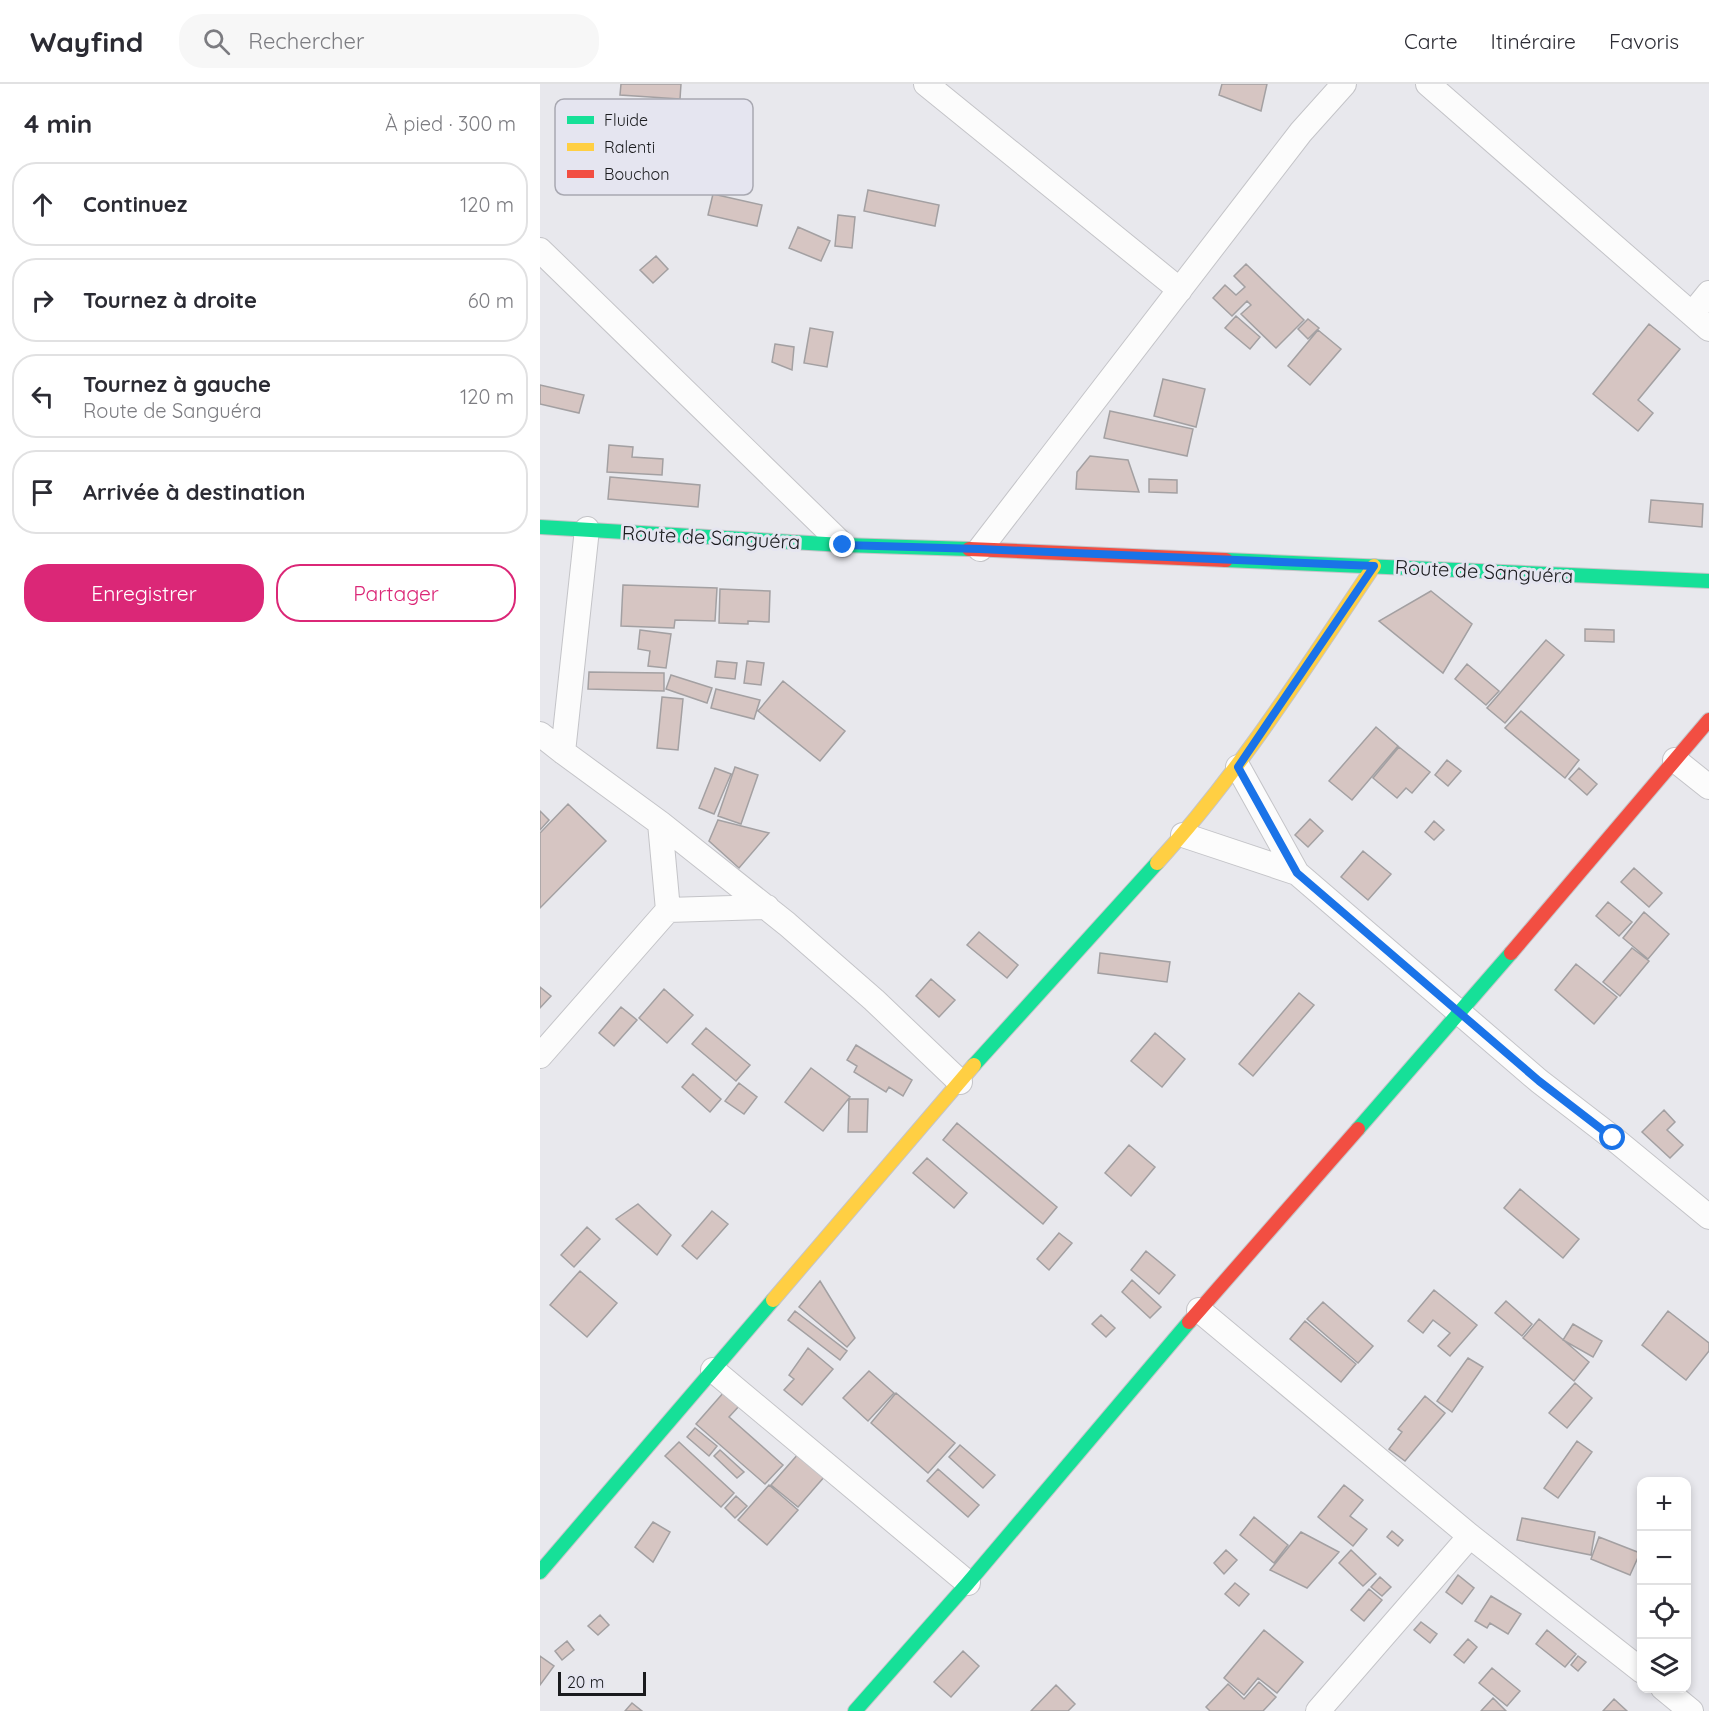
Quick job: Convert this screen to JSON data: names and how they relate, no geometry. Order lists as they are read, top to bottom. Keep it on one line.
{"streets":{"street":["Route de Sanguéra"]},"legend":["Fluide","Ralenti","Bouchon"],"scale_bar":"20 m","page":{"header":"Wayfind","search":"Rechercher","nav":["Carte","Itinéraire","Favoris"],"heading":["4 min","À pied · 300 m"],"list":[["Continuez","120 m"],["Tournez à droite","60 m"],["Tournez à gauche","Route de Sanguéra","120 m"],"Arrivée à destination"],"buttons":["Enregistrer","Partager"],"map_buttons":["+","−"],"scale":"20 m"}}
